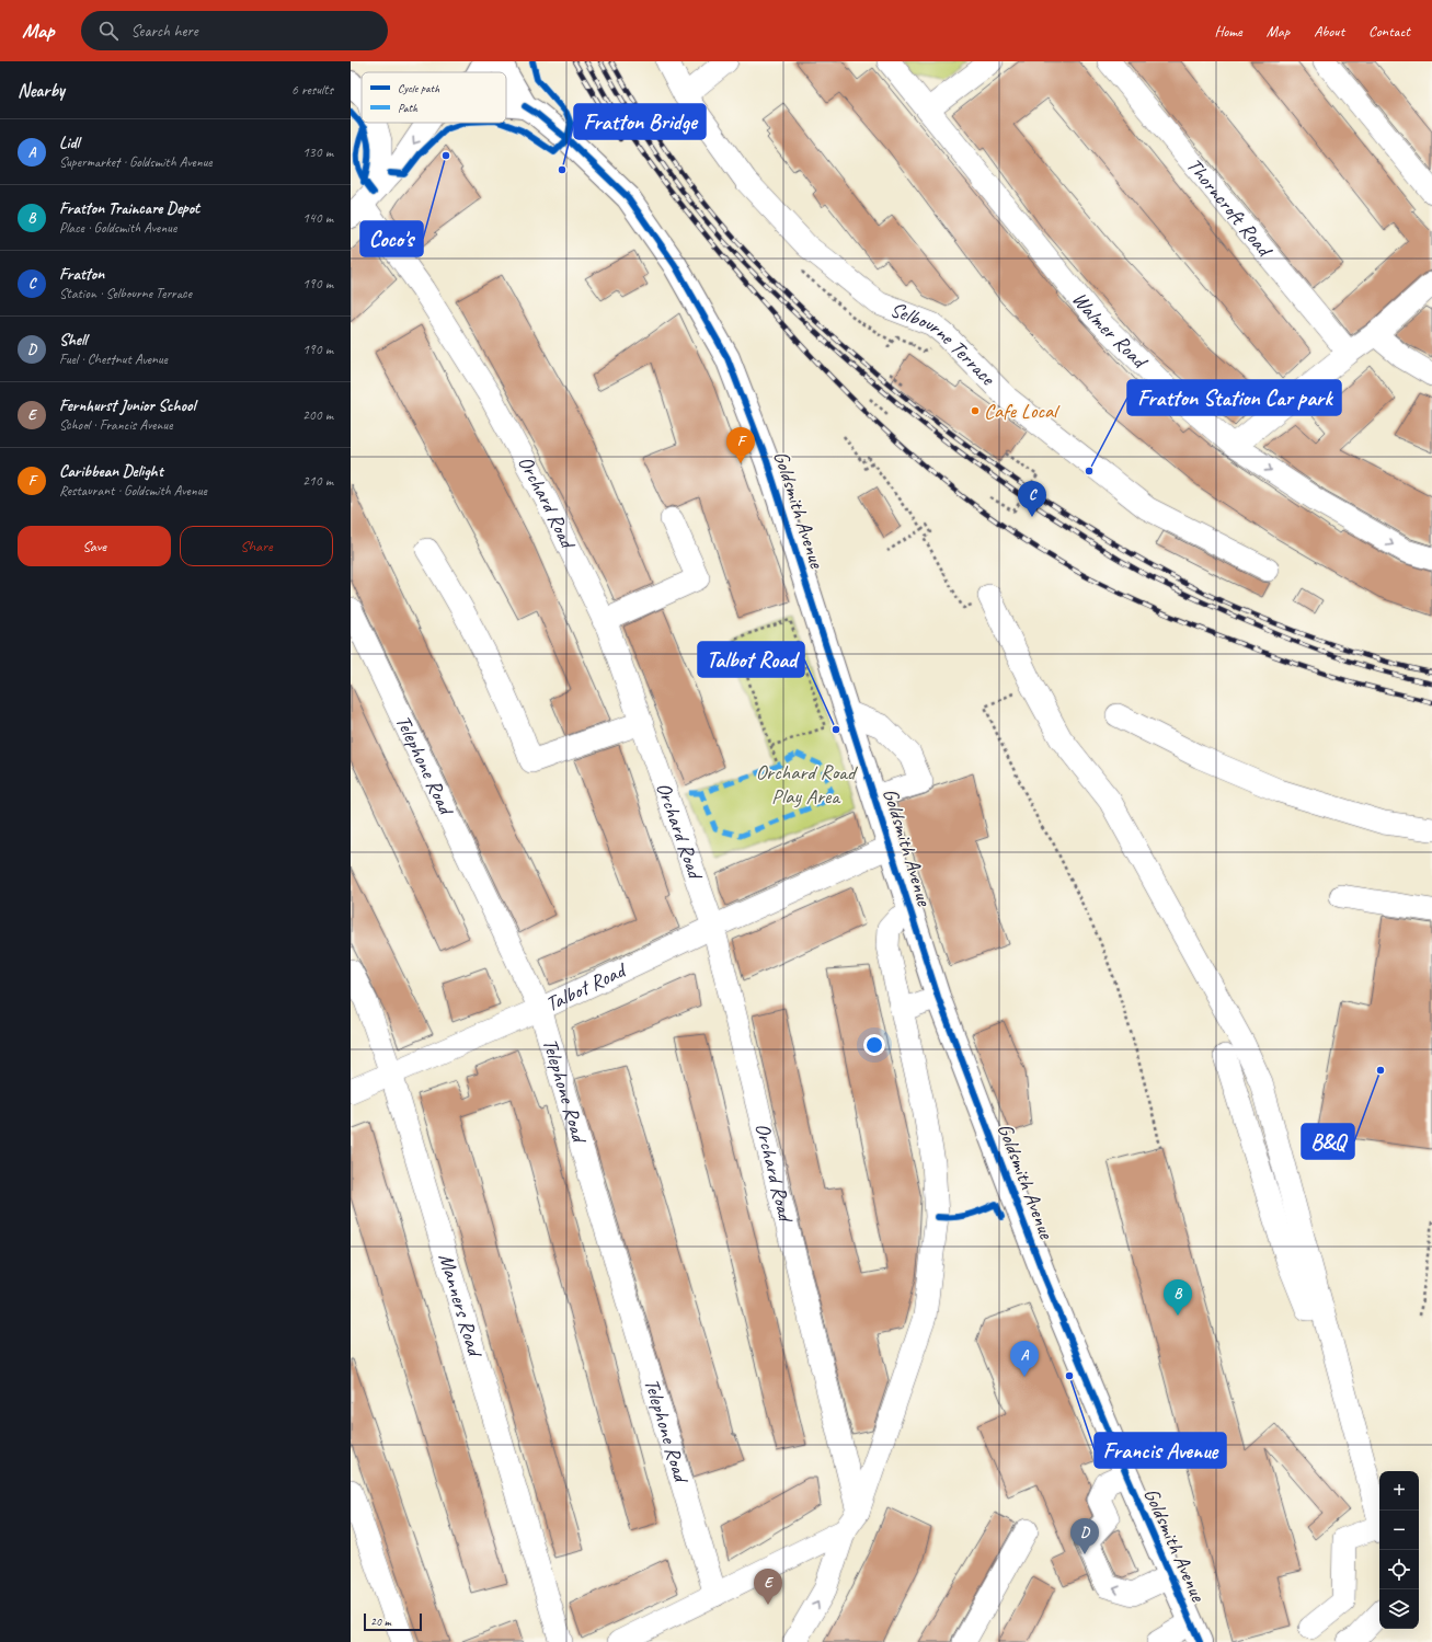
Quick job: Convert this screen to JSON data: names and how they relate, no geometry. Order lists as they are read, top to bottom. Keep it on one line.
{"streets":{"main road":["Goldsmith Avenue"],"street":["Thorncroft Road","Walmer Road","Selbourne Terrace","Orchard Road","Telephone Road","Talbot Road","Manners Road"]},"crossings":[["Orchard Road","Talbot Road"],["Goldsmith Avenue","Talbot Road"],["Telephone Road","Talbot Road"],["Talbot Road","Manners Road"]],"parks":["Orchard Road Play Area"],"places":["Coco's","Fratton Bridge","Cafe Local","Fratton Station Car park","Talbot Road","B&Q","Francis Avenue"],"legend":["Cycle path","Path"],"scale_bar":"20 m","page":{"header":"Map","search":"Search here","nav":["Home","Map","About","Contact"],"heading":["Nearby","6 results"],"list":[{"mark":"A","name":"Lidl","note":"Supermarket · Goldsmith Avenue","value":"130 m"},{"mark":"B","name":"Fratton Traincare Depot","note":"Place · Goldsmith Avenue","value":"140 m"},{"mark":"C","name":"Fratton","note":"Station · Selbourne Terrace","value":"190 m"},{"mark":"D","name":"Shell","note":"Fuel · Chestnut Avenue","value":"190 m"},{"mark":"E","name":"Fernhurst Junior School","note":"School · Francis Avenue","value":"200 m"},{"mark":"F","name":"Caribbean Delight","note":"Restaurant · Goldsmith Avenue","value":"210 m"}],"pins":["F","C","B","A","D","E"],"buttons":["Save","Share"],"map_buttons":["+","−"],"scale":"20 m"}}
